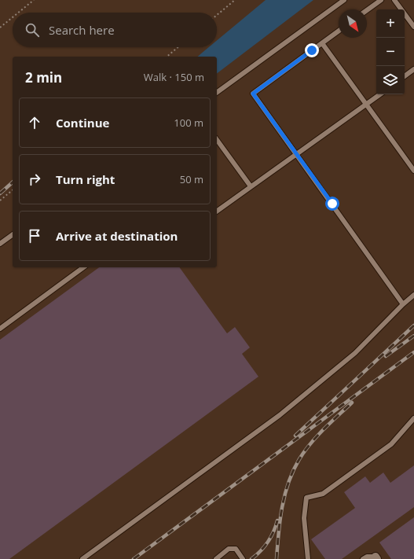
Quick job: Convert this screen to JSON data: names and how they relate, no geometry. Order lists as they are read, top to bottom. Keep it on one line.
{"north":"bottom right","page":{"map_buttons":["+","−"],"search":"Search here","heading":["2 min","Walk · 150 m"],"list":[["Continue","100 m"],["Turn right","50 m"],"Arrive at destination"]}}
